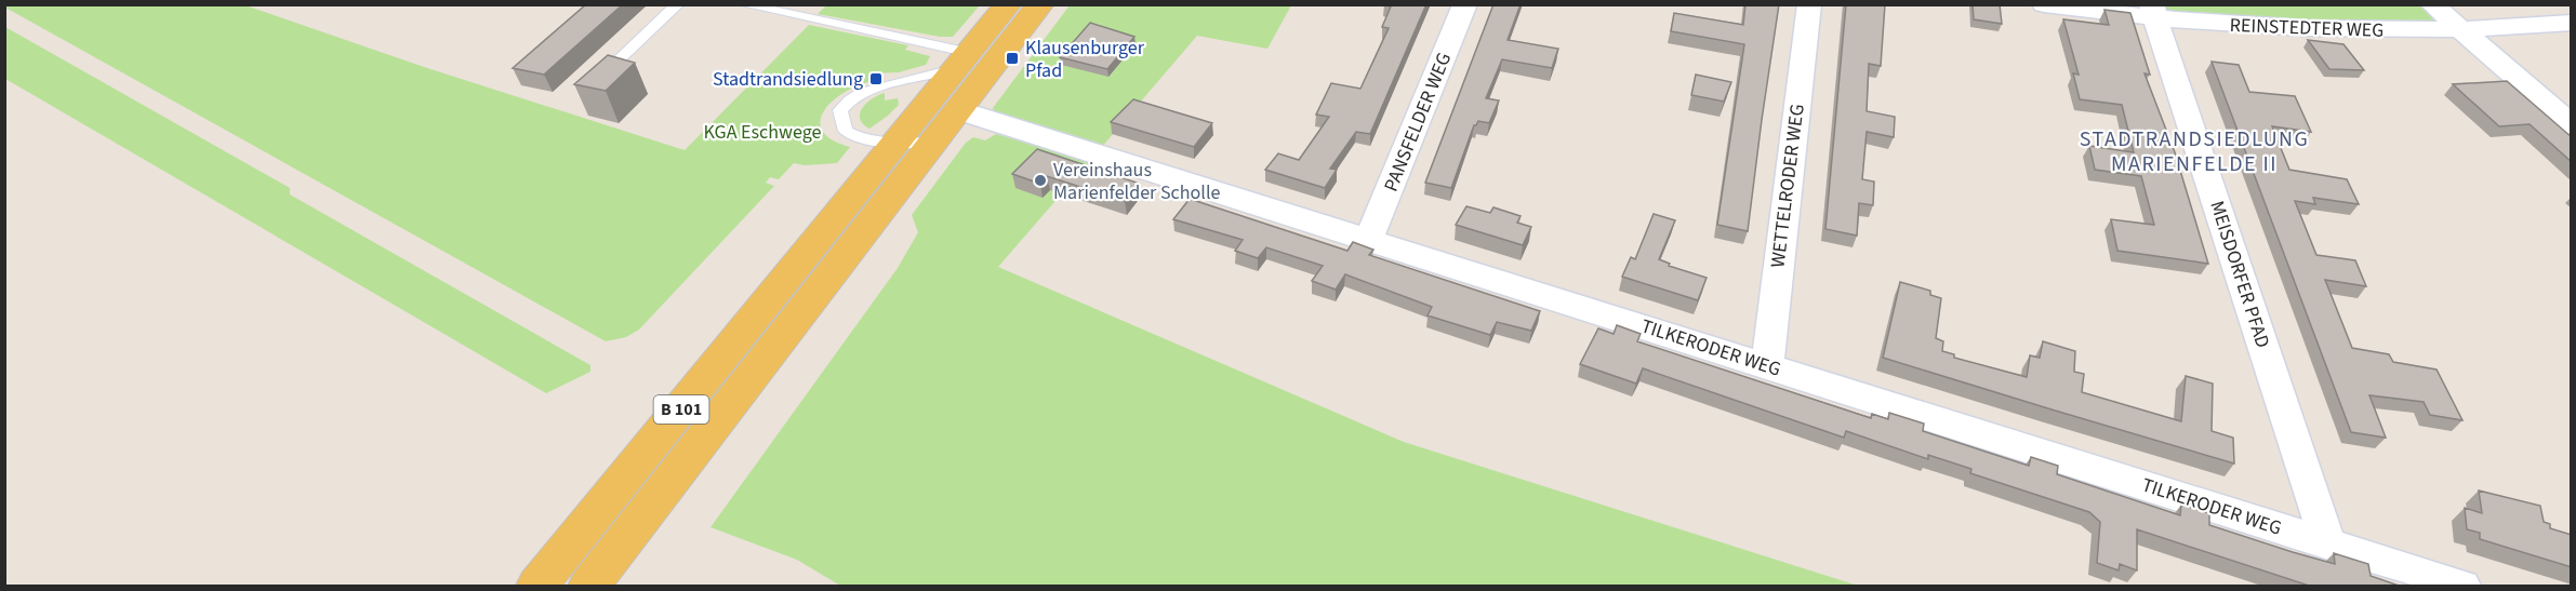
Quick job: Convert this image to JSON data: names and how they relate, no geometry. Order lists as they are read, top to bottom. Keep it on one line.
{"streets":{"main road":["B 101"],"street":["REINSTEDTER WEG","PANSFELDER WEG","WETTELRODER WEG","MEISDORFER PFAD","TILKERODER WEG"]},"crossings":[["REINSTEDTER WEG","MEISDORFER PFAD"],["PANSFELDER WEG","TILKERODER WEG"],["WETTELRODER WEG","TILKERODER WEG"],["MEISDORFER PFAD","TILKERODER WEG"],["TILKERODER WEG","B 101"]],"districts":["STADTRANDSIEDLUNG MARIENFELDE II"],"parks":["KGA Eschwege"],"places":{"transit":["Klausenburger Pfad","Stadtrandsiedlung"],"other":["Vereinshaus Marienfelder Scholle"]}}
